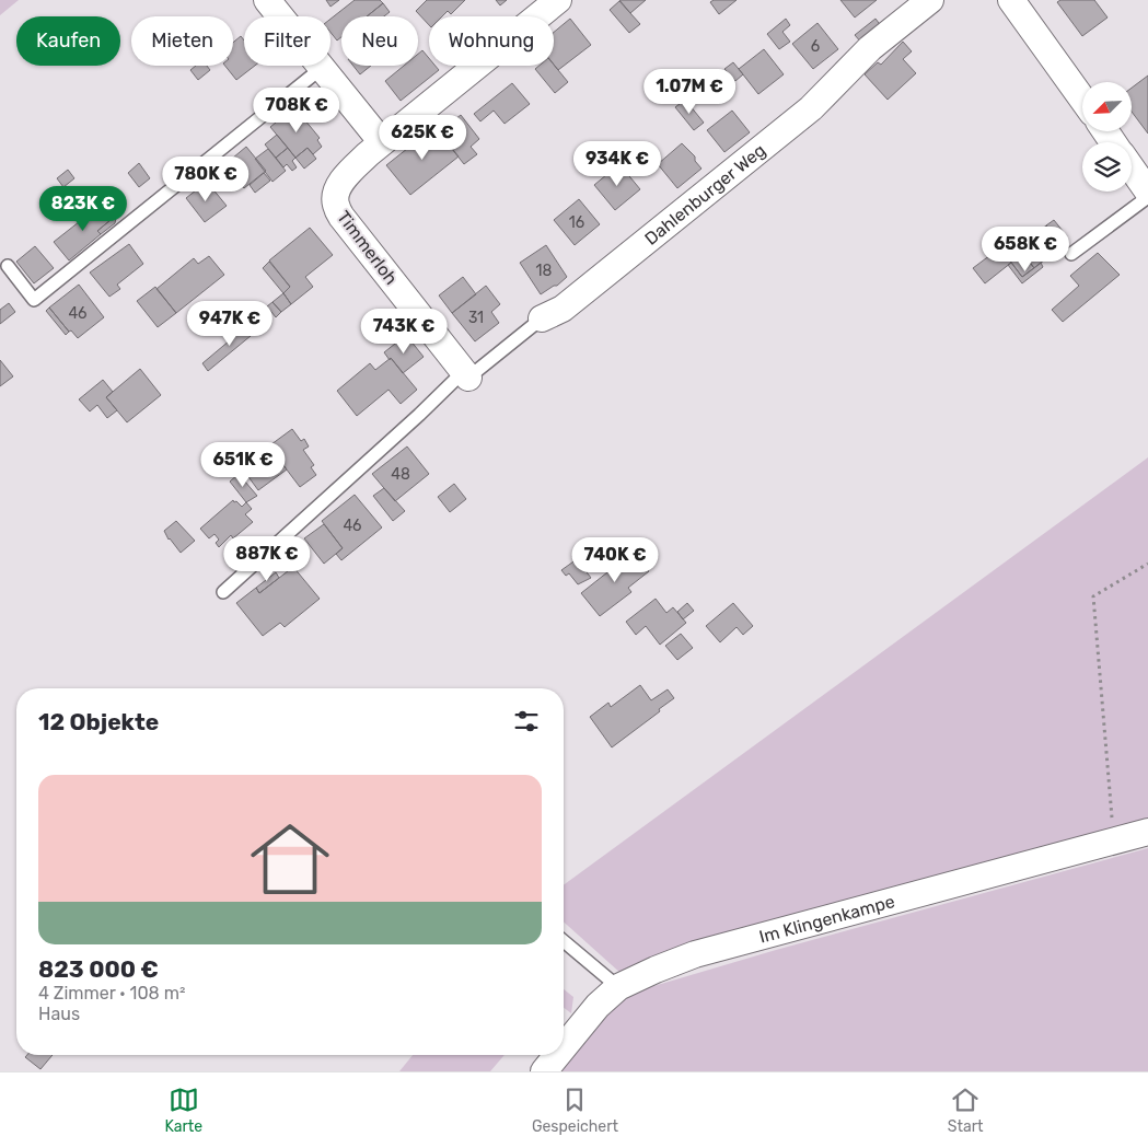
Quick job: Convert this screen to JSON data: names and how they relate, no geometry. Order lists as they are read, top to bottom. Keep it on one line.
{"streets":{"street":["Dahlenburger Weg","Timmerloh","Im Klingenkampe"]},"crossings":[["Dahlenburger Weg","Timmerloh"]],"house_numbers":["6","16","18","46","31","48","46"],"north":"bottom left","page":{"chip":["Kaufen","Mieten","Filter","Neu","Wohnung"],"price":["1.07M €","708K €","625K €","934K €","780K €","823K €","658K €","947K €","743K €","651K €","887K €","740K €"],"heading":"12 Objekte","list":[{"name":"823 000 €","note":"4 Zimmer · 108 m² · Haus"}],"tabs":["Karte","Gespeichert","Start"]}}
